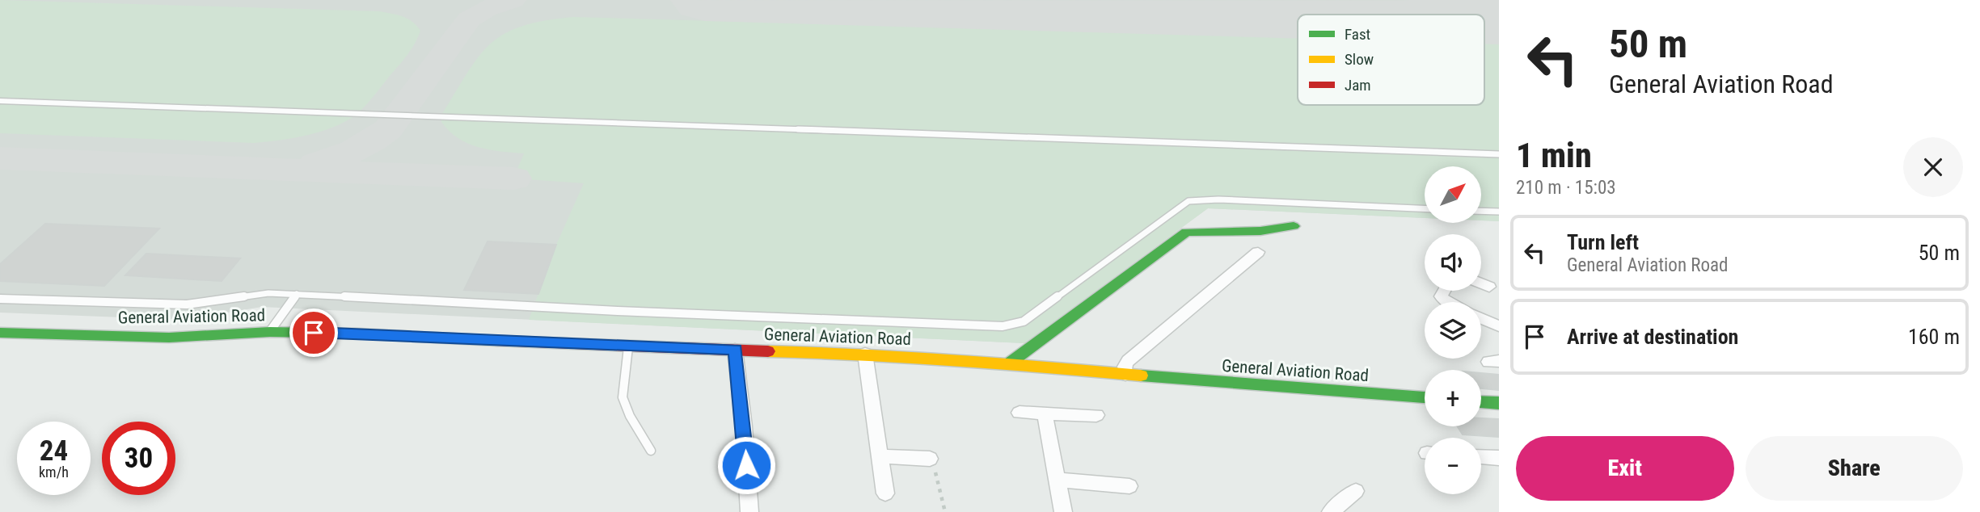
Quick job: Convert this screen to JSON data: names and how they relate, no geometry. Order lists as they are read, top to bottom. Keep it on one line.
{"streets":{"main road":["General Aviation Road"]},"legend":["Fast","Slow","Jam"],"north":"top right","page":{"turn":["50 m","General Aviation Road"],"heading":["1 min","210 m · 15:03"],"map_buttons":["+","−"],"list":[{"name":"Turn left","note":"General Aviation Road","value":"50 m"},{"name":"Arrive at destination","value":"160 m"}],"speed":"24 km/h","limit":"30","buttons":["Exit","Share"]}}
